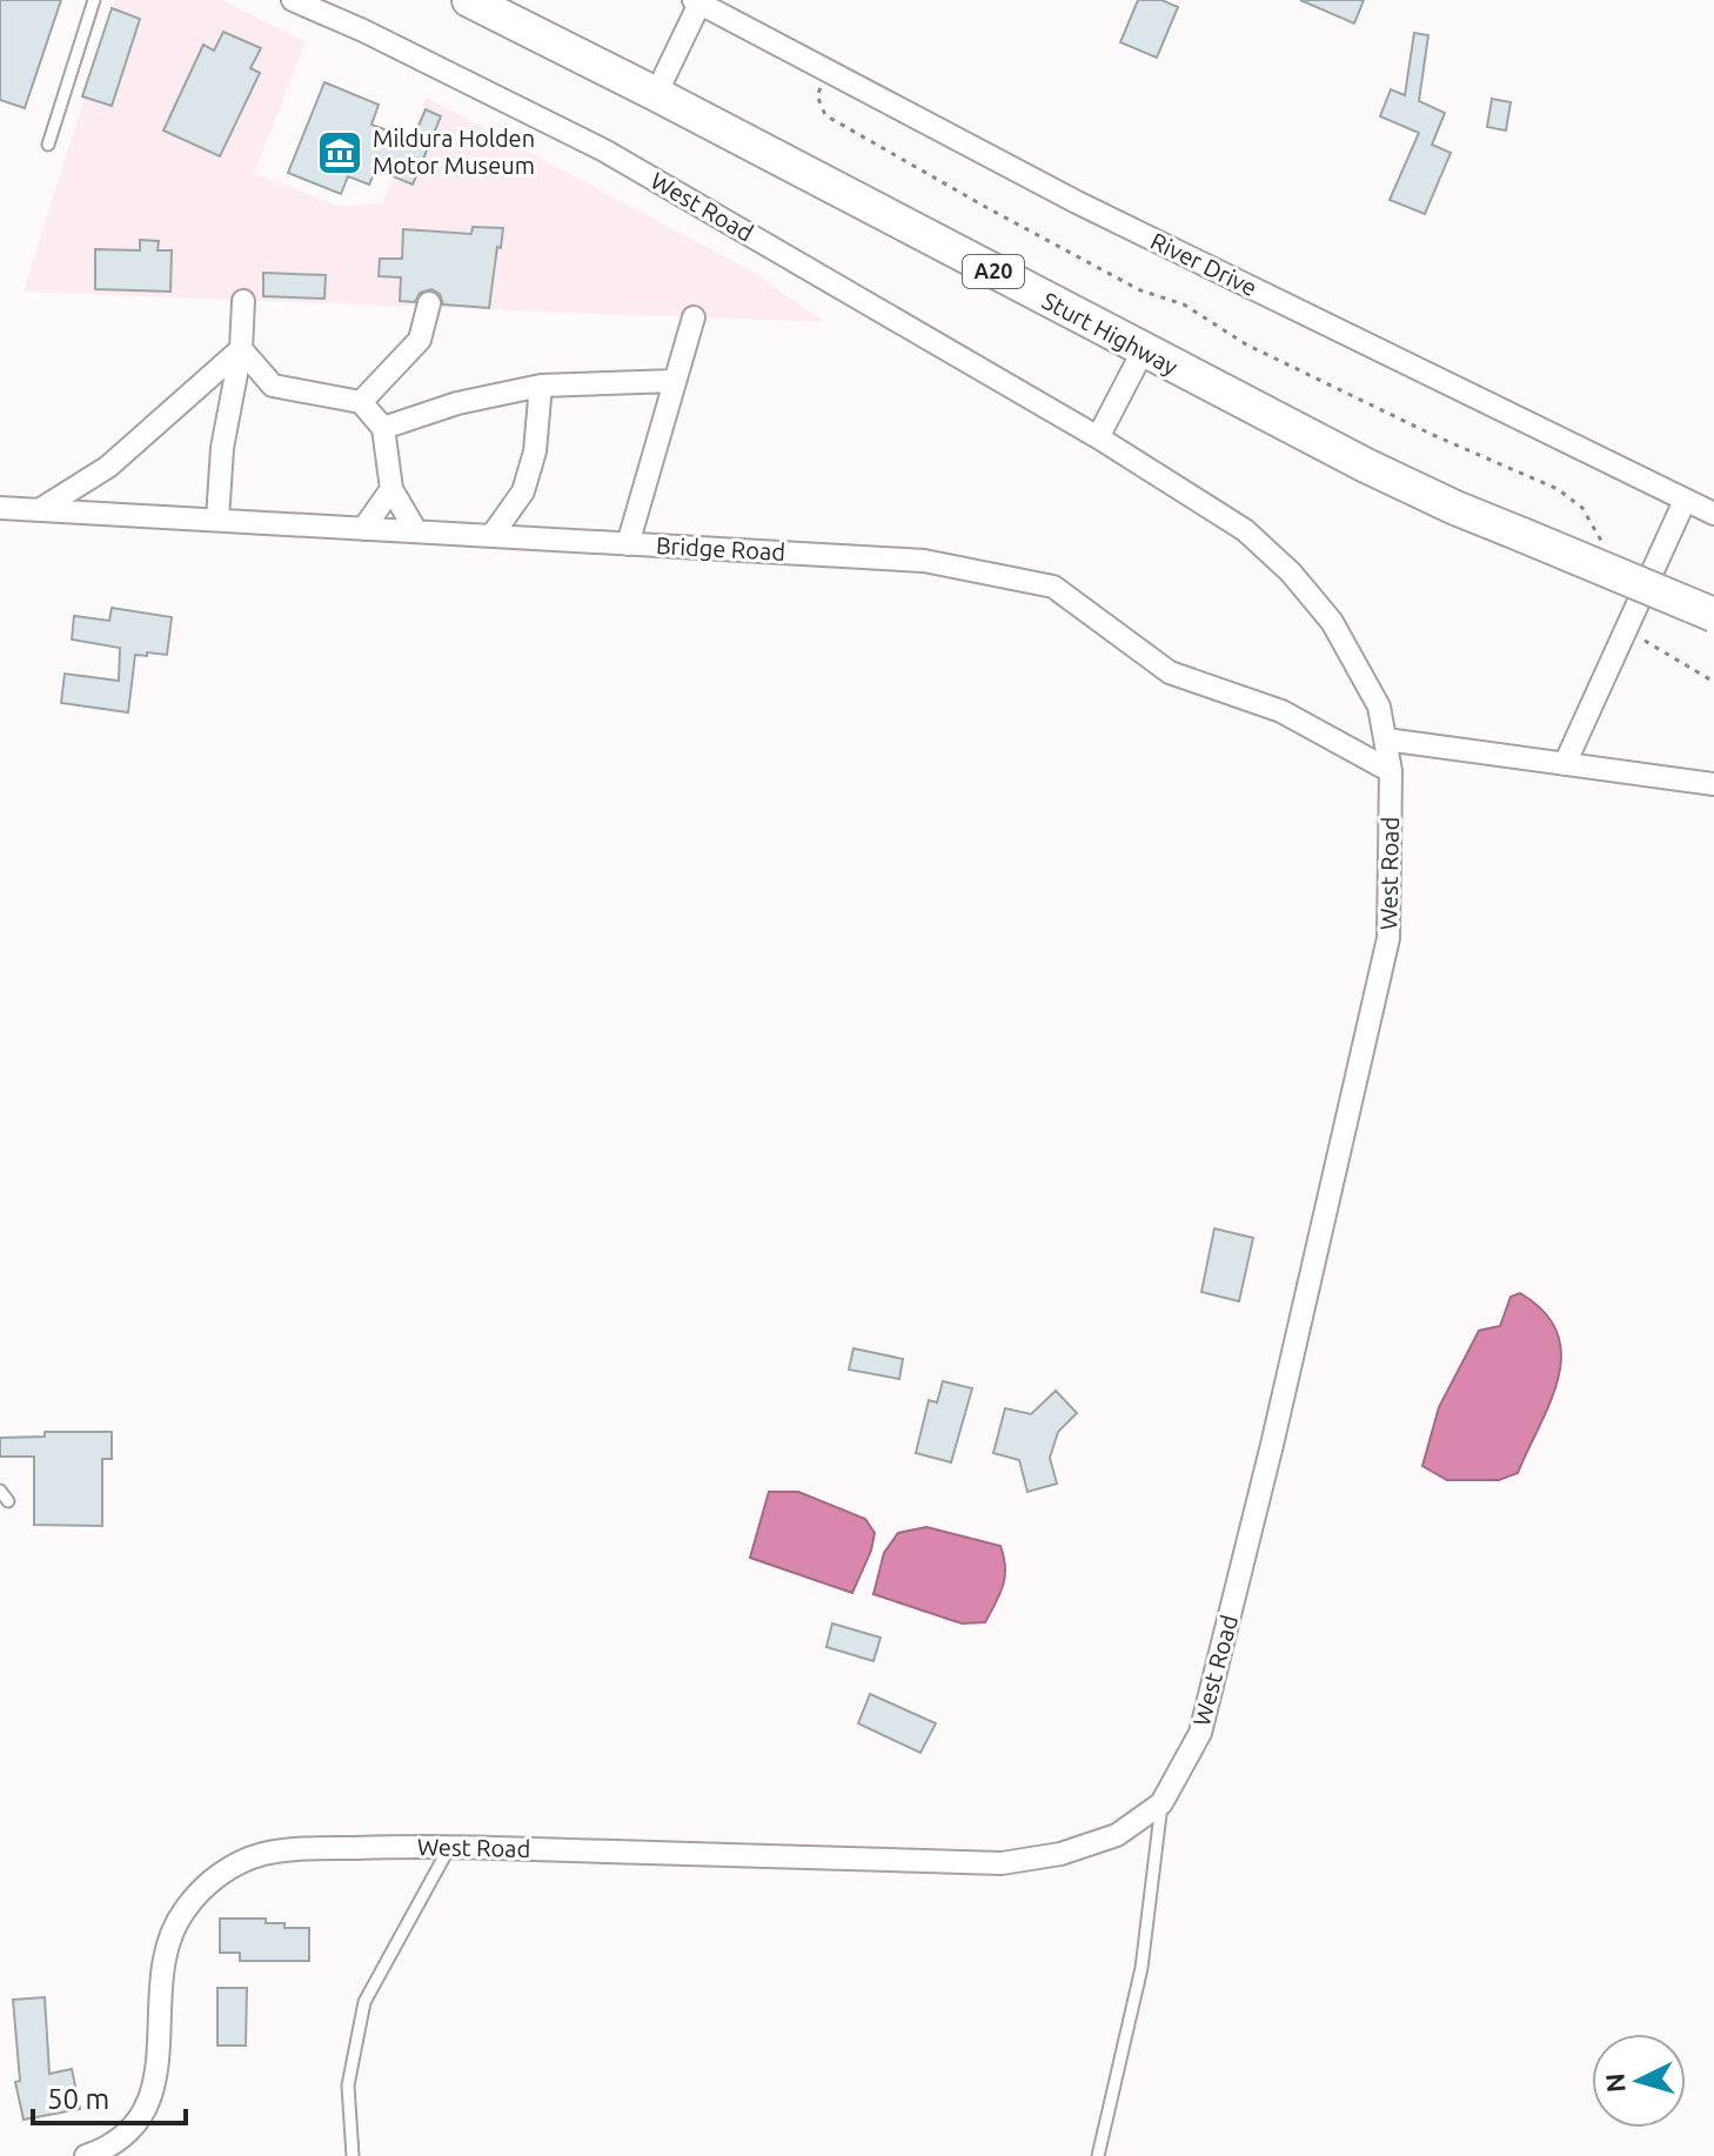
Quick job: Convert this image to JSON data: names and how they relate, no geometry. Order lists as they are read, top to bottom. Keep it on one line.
{"streets":{"highway":["A20","Sturt Highway"],"street":["West Road","River Drive","Bridge Road"]},"crossings":[["West Road","Bridge Road"],["River Drive","Sturt Highway"]],"places":{"museum":["Mildura Holden Motor Museum"]},"scale_bar":"50 m","north":"left"}
